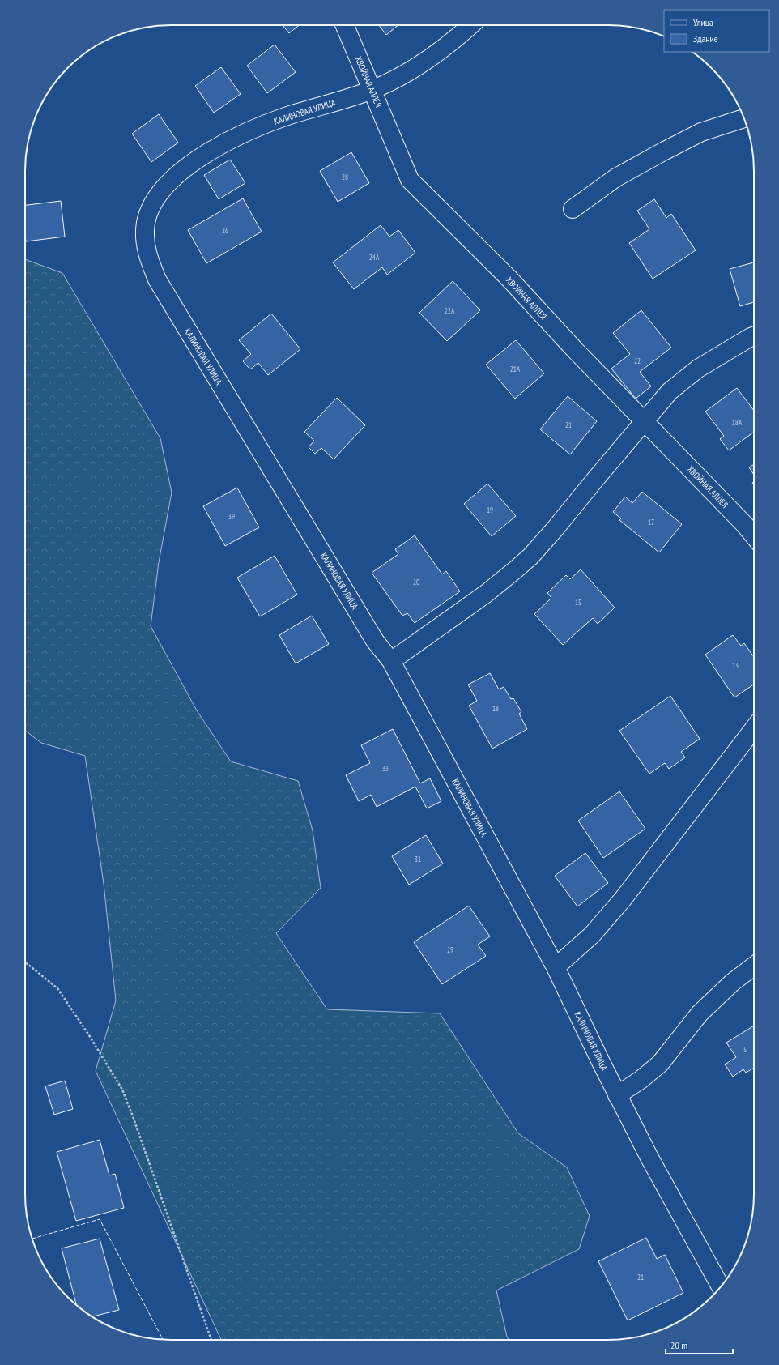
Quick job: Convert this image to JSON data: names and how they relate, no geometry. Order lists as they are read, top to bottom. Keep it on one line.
{"streets":{"lane":["ХВОЙНАЯ АЛЛЕЯ","КАЛИНОВАЯ УЛИЦА"]},"crossings":[["ХВОЙНАЯ АЛЛЕЯ","КАЛИНОВАЯ УЛИЦА"]],"house_numbers":["28","26","24А","22А","22","21А","18А","21","19","39","17","20","15","13","18","33","31","29","5","21"],"legend":["Улица","Здание"],"scale_bar":"20 m"}
